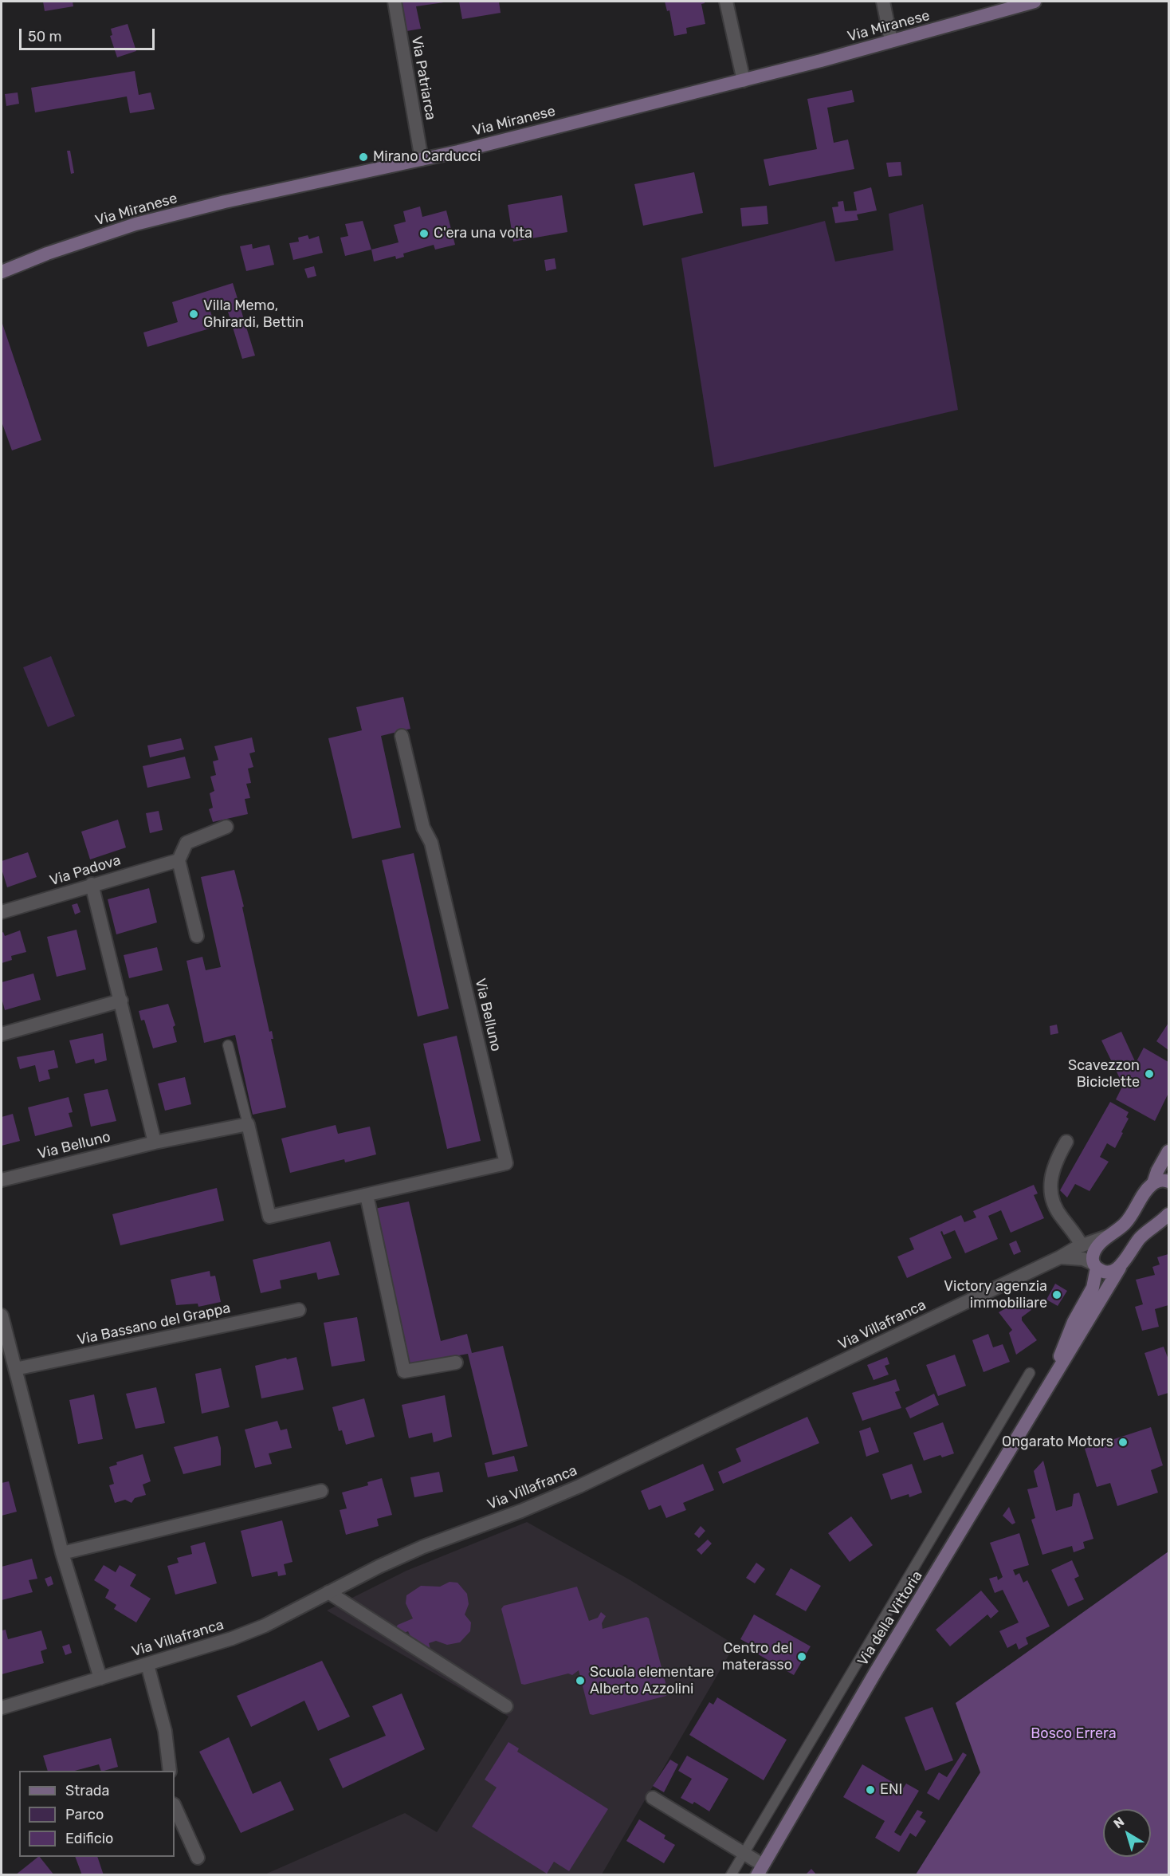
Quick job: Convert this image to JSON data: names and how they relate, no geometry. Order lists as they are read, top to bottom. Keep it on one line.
{"streets":{"main road":["Via Miranese","Via della Vittoria"],"street":["Via Patriarca","Via Padova","Via Belluno","Via Bassano del Grappa","Via Villafranca"]},"crossings":[["Via Miranese","Via Patriarca"],["Via Villafranca","Via della Vittoria"]],"parks":["Bosco Errera"],"places":["Mirano Carducci","C'era una volta","Villa Memo, Ghirardi, Bettin","Scavezzon Biciclette","Victory agenzia immobiliare","Ongarato Motors","Centro del materasso","Scuola elementare Alberto Azzolini","ENI"],"legend":["Strada","Parco","Edificio"],"scale_bar":"50 m","north":"top left"}
